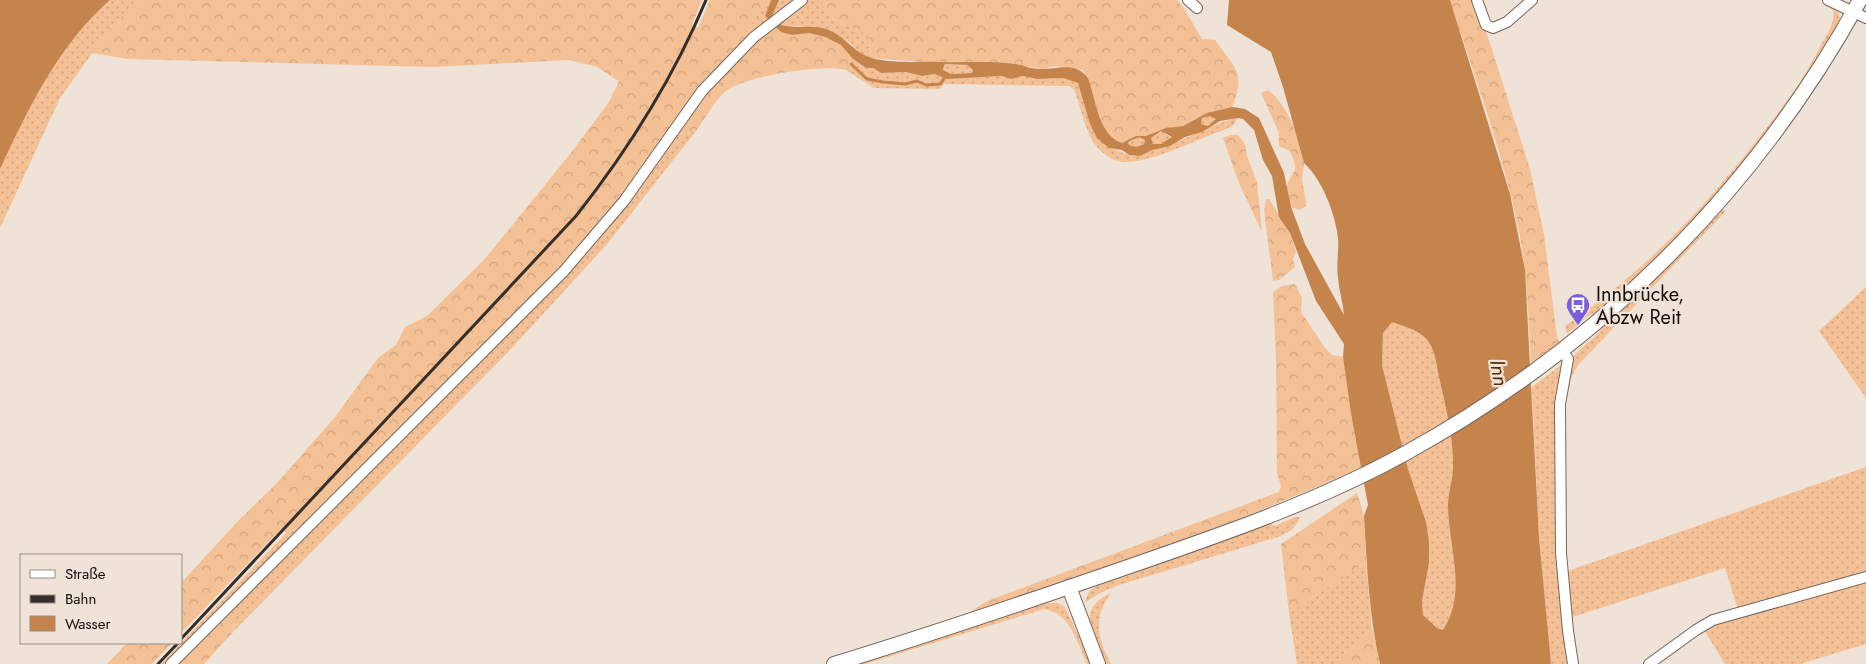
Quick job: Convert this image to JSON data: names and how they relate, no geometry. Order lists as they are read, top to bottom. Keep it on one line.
{"water":["Inn"],"places":{"bus stop":["Innbrücke, Abzw Reit"]},"legend":["Straße","Bahn","Wasser"]}
